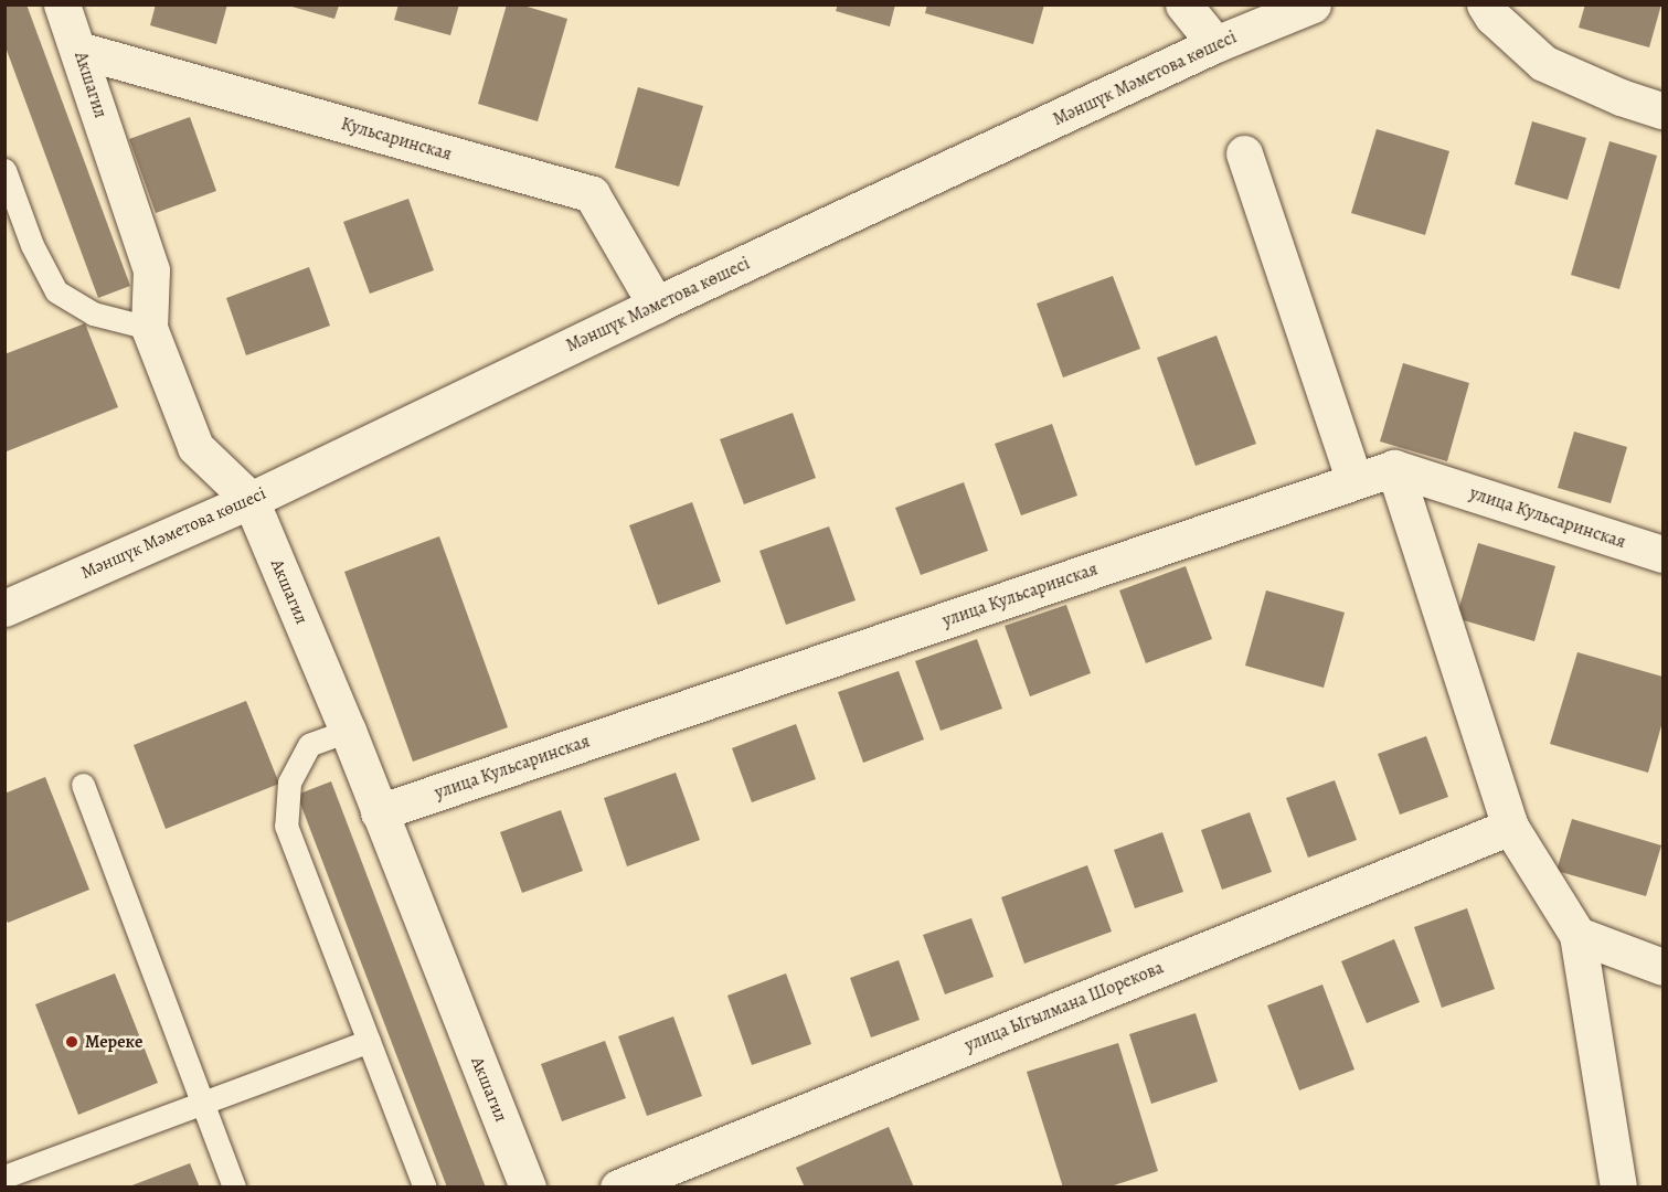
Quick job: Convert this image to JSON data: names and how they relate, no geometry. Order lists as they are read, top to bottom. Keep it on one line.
{"streets":{"street":["Мәншүк Мәметова көшесі","Акшагил","Кульсаринская","улица Кульсаринская","улица Ыгылмана Шорекова"]},"crossings":[["Мәншүк Мәметова көшесі","Акшагил"],["Мәншүк Мәметова көшесі","Кульсаринская"],["Акшагил","Кульсаринская"],["Акшагил","улица Кульсаринская"]],"places":["Мереке"]}
